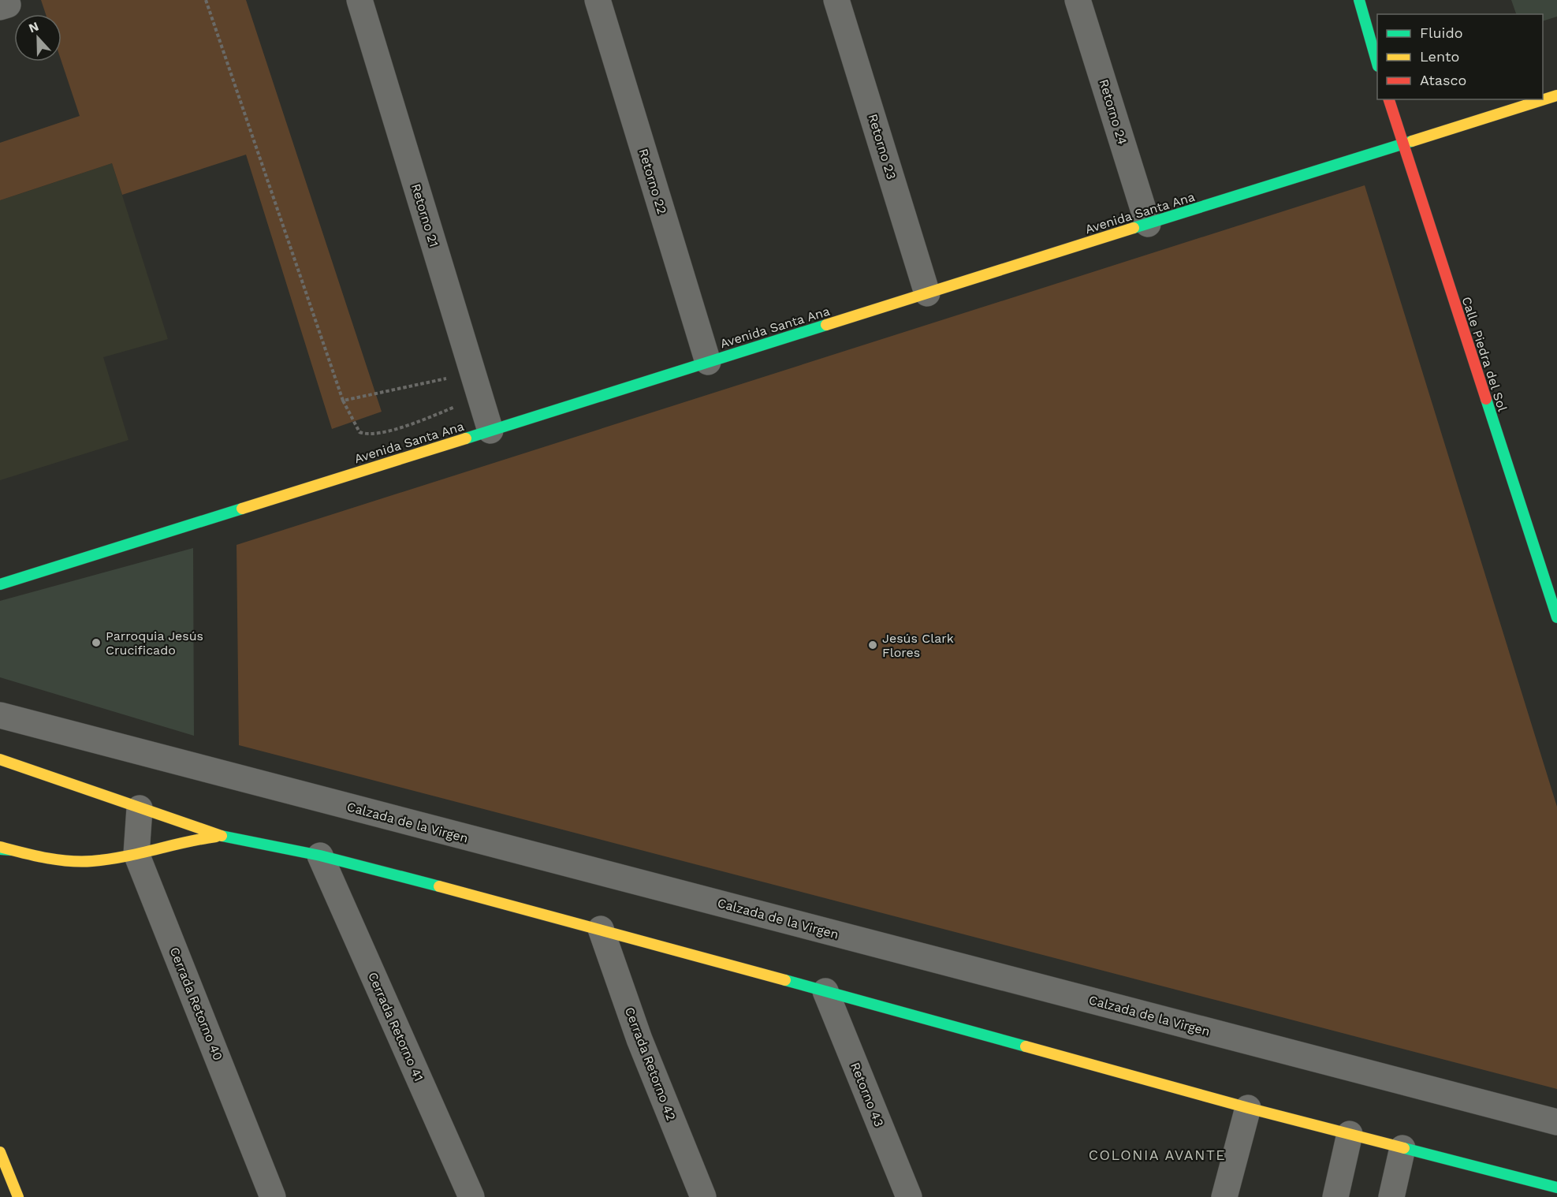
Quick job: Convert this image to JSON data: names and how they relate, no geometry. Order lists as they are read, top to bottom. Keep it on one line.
{"streets":{"main road":["Avenida Santa Ana","Calle Piedra del Sol"],"street":["Retorno 24","Retorno 23","Retorno 22","Retorno 21","Calzada de la Virgen","Cerrada Retorno 40","Cerrada Retorno 41","Cerrada Retorno 42","Retorno 43"]},"crossings":[["Retorno 24","Avenida Santa Ana"],["Retorno 23","Avenida Santa Ana"],["Retorno 22","Avenida Santa Ana"],["Avenida Santa Ana","Retorno 21"],["Avenida Santa Ana","Calle Piedra del Sol"]],"districts":["COLONIA AVANTE"],"places":["Parroquia Jesús Crucificado","Jesús Clark Flores"],"legend":["Fluido","Lento","Atasco"],"north":"top"}
